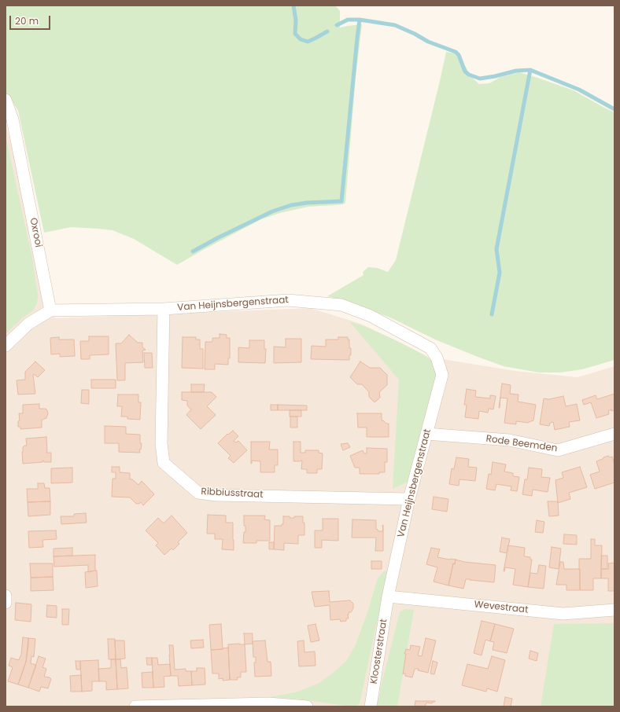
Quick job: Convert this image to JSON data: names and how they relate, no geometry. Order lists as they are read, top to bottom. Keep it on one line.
{"streets":{"street":["Oxrooi","Van Heijnsbergenstraat","Rode Beemden","Ribbiusstraat","Wevestraat","Kloosterstraat"]},"crossings":[["Oxrooi","Van Heijnsbergenstraat"],["Van Heijnsbergenstraat","Rode Beemden"],["Van Heijnsbergenstraat","Ribbiusstraat"],["Van Heijnsbergenstraat","Wevestraat"],["Van Heijnsbergenstraat","Kloosterstraat"],["Wevestraat","Kloosterstraat"]],"scale_bar":"20 m"}
